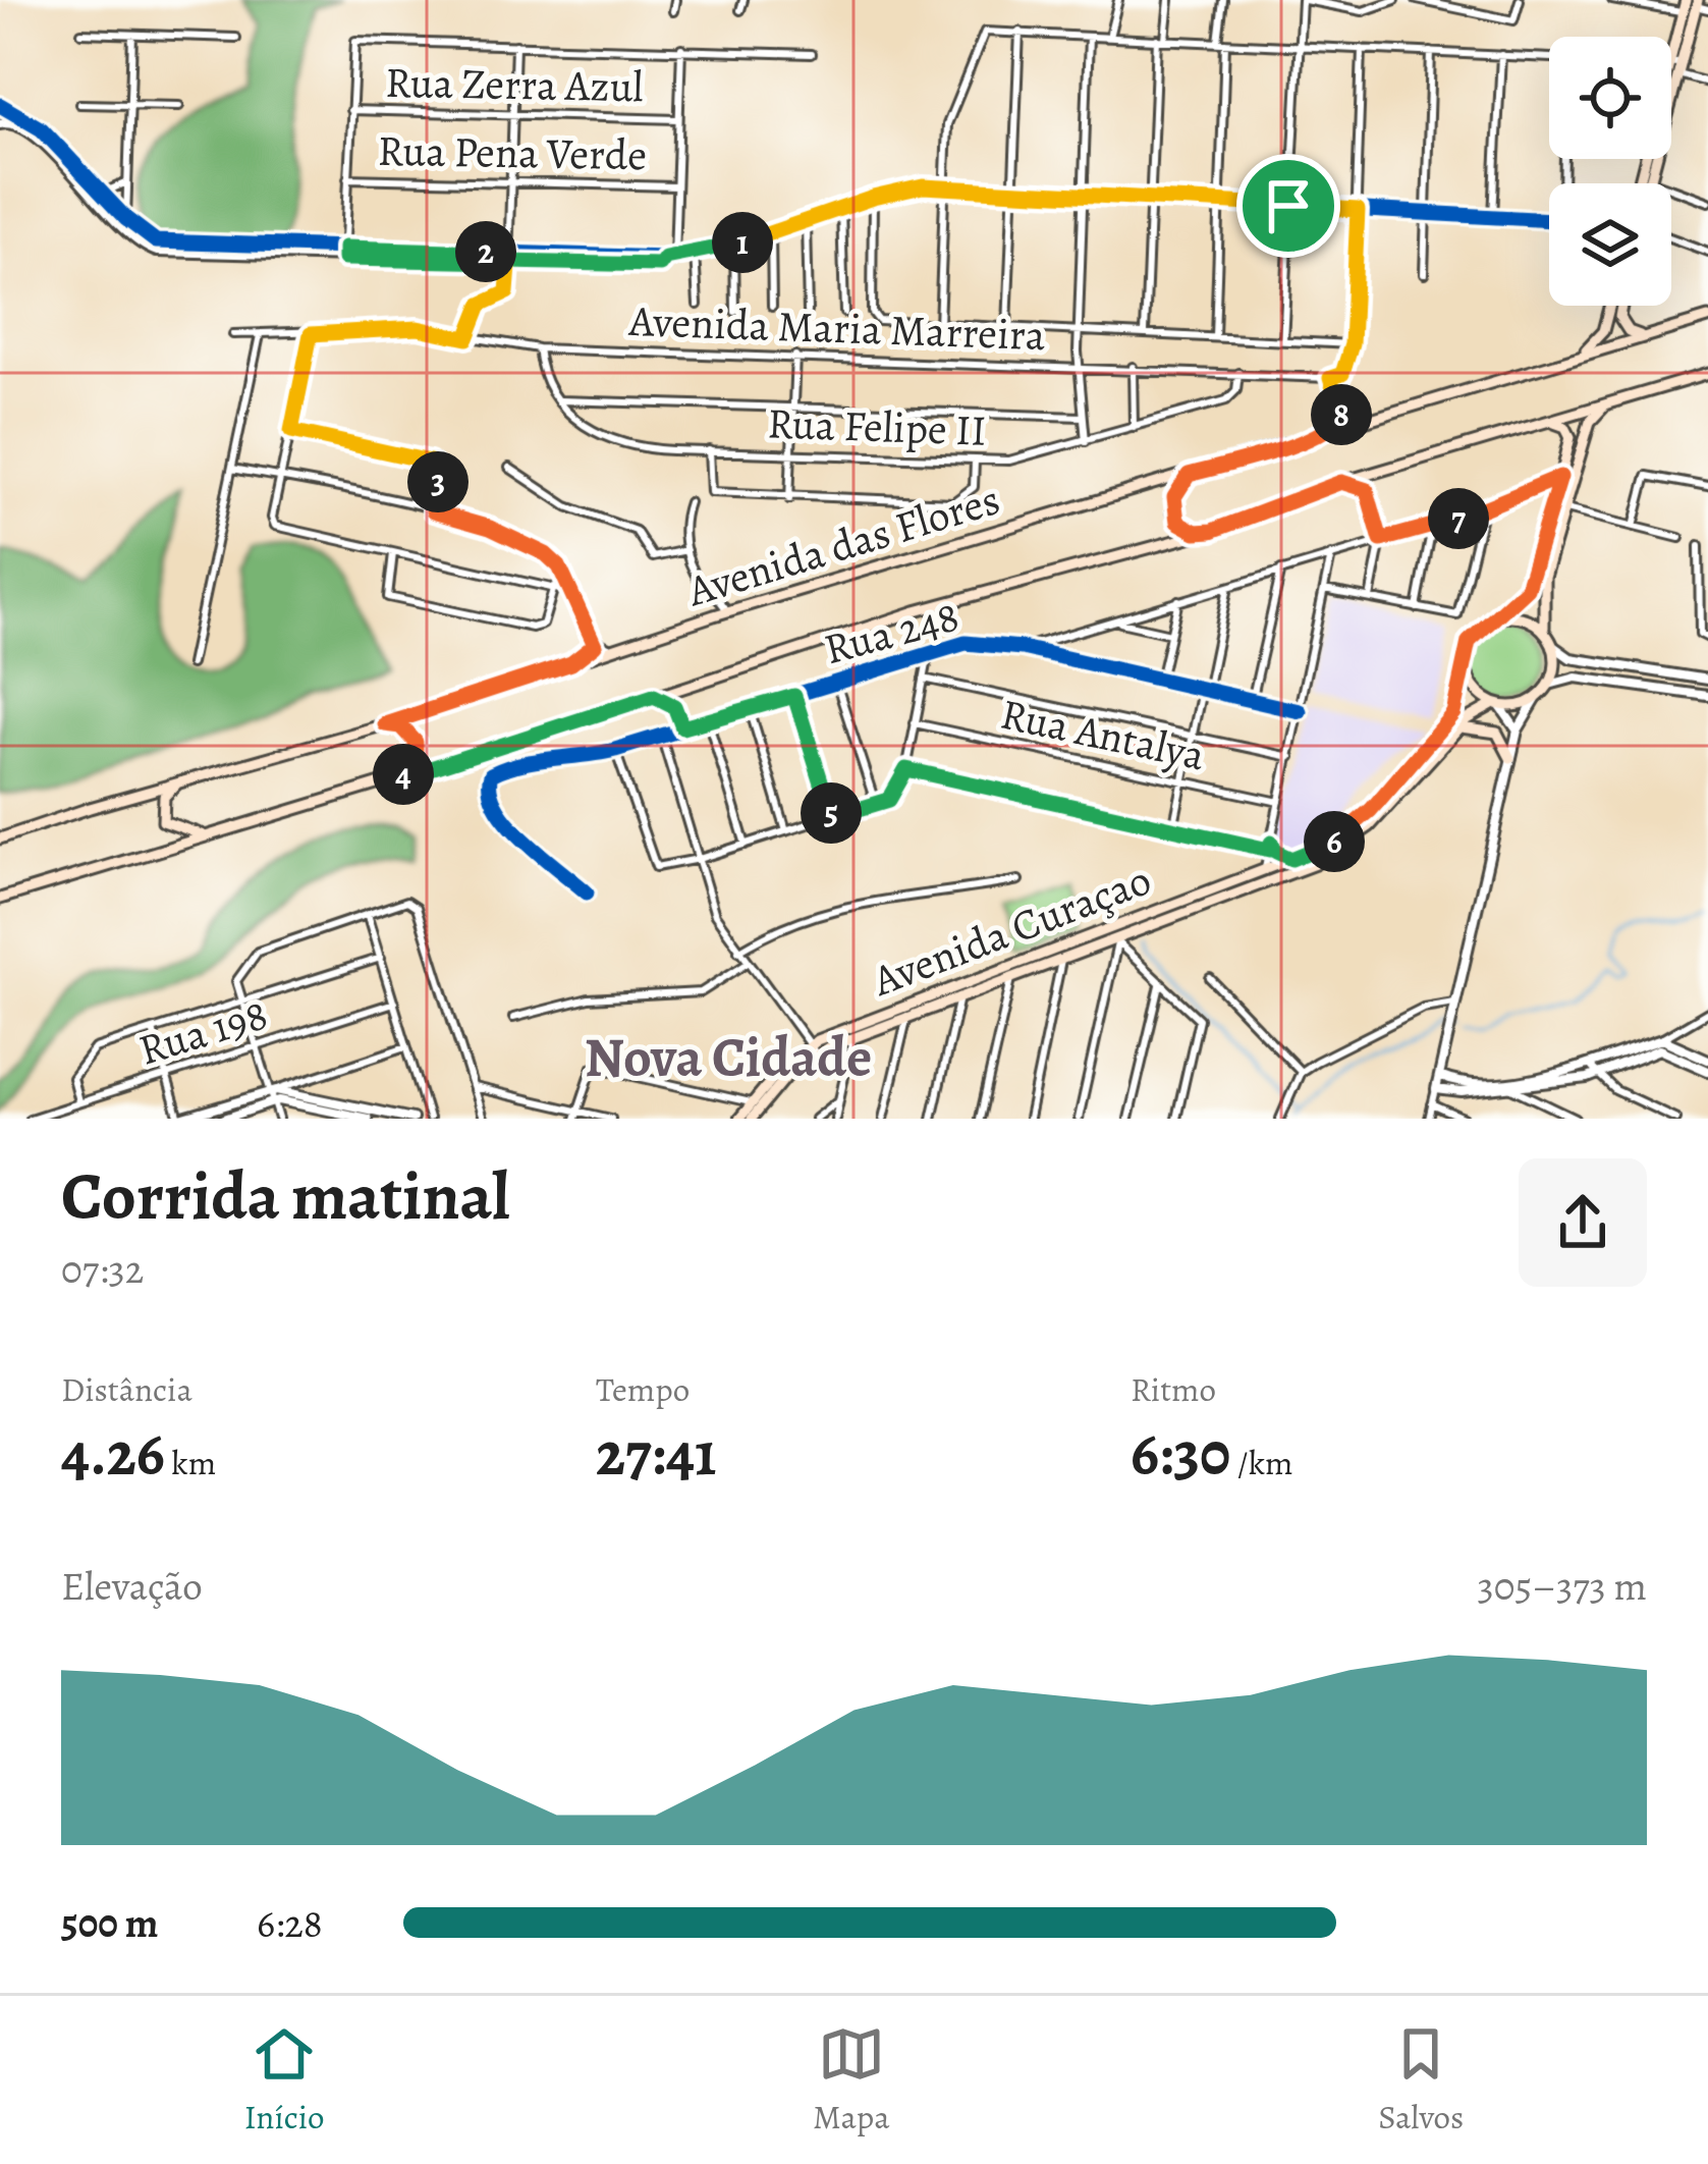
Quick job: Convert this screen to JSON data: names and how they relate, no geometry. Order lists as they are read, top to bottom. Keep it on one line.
{"streets":{"main road":["Avenida das Flores","Avenida Curaçao"],"street":["Rua Zerra Azul","Rua Pena Verde","Avenida Maria Marreira","Rua Felipe II","Rua 248","Rua Antalya","Rua 198"]},"crossings":[["Avenida Maria Marreira","Rua Felipe II"]],"districts":["Nova Cidade"],"page":{"pins":["1","2","8","3","7","4","5","6"],"heading":["Corrida matinal","07:32"],"stats":[["Distância","4.26 km"],["Tempo","27:41"],["Ritmo","6:30 /km"]],"chart":["Elevação","305–373 m"],"list":[{"name":"500 m","note":"6:28"}],"tabs":["Início","Mapa","Salvos"]}}
